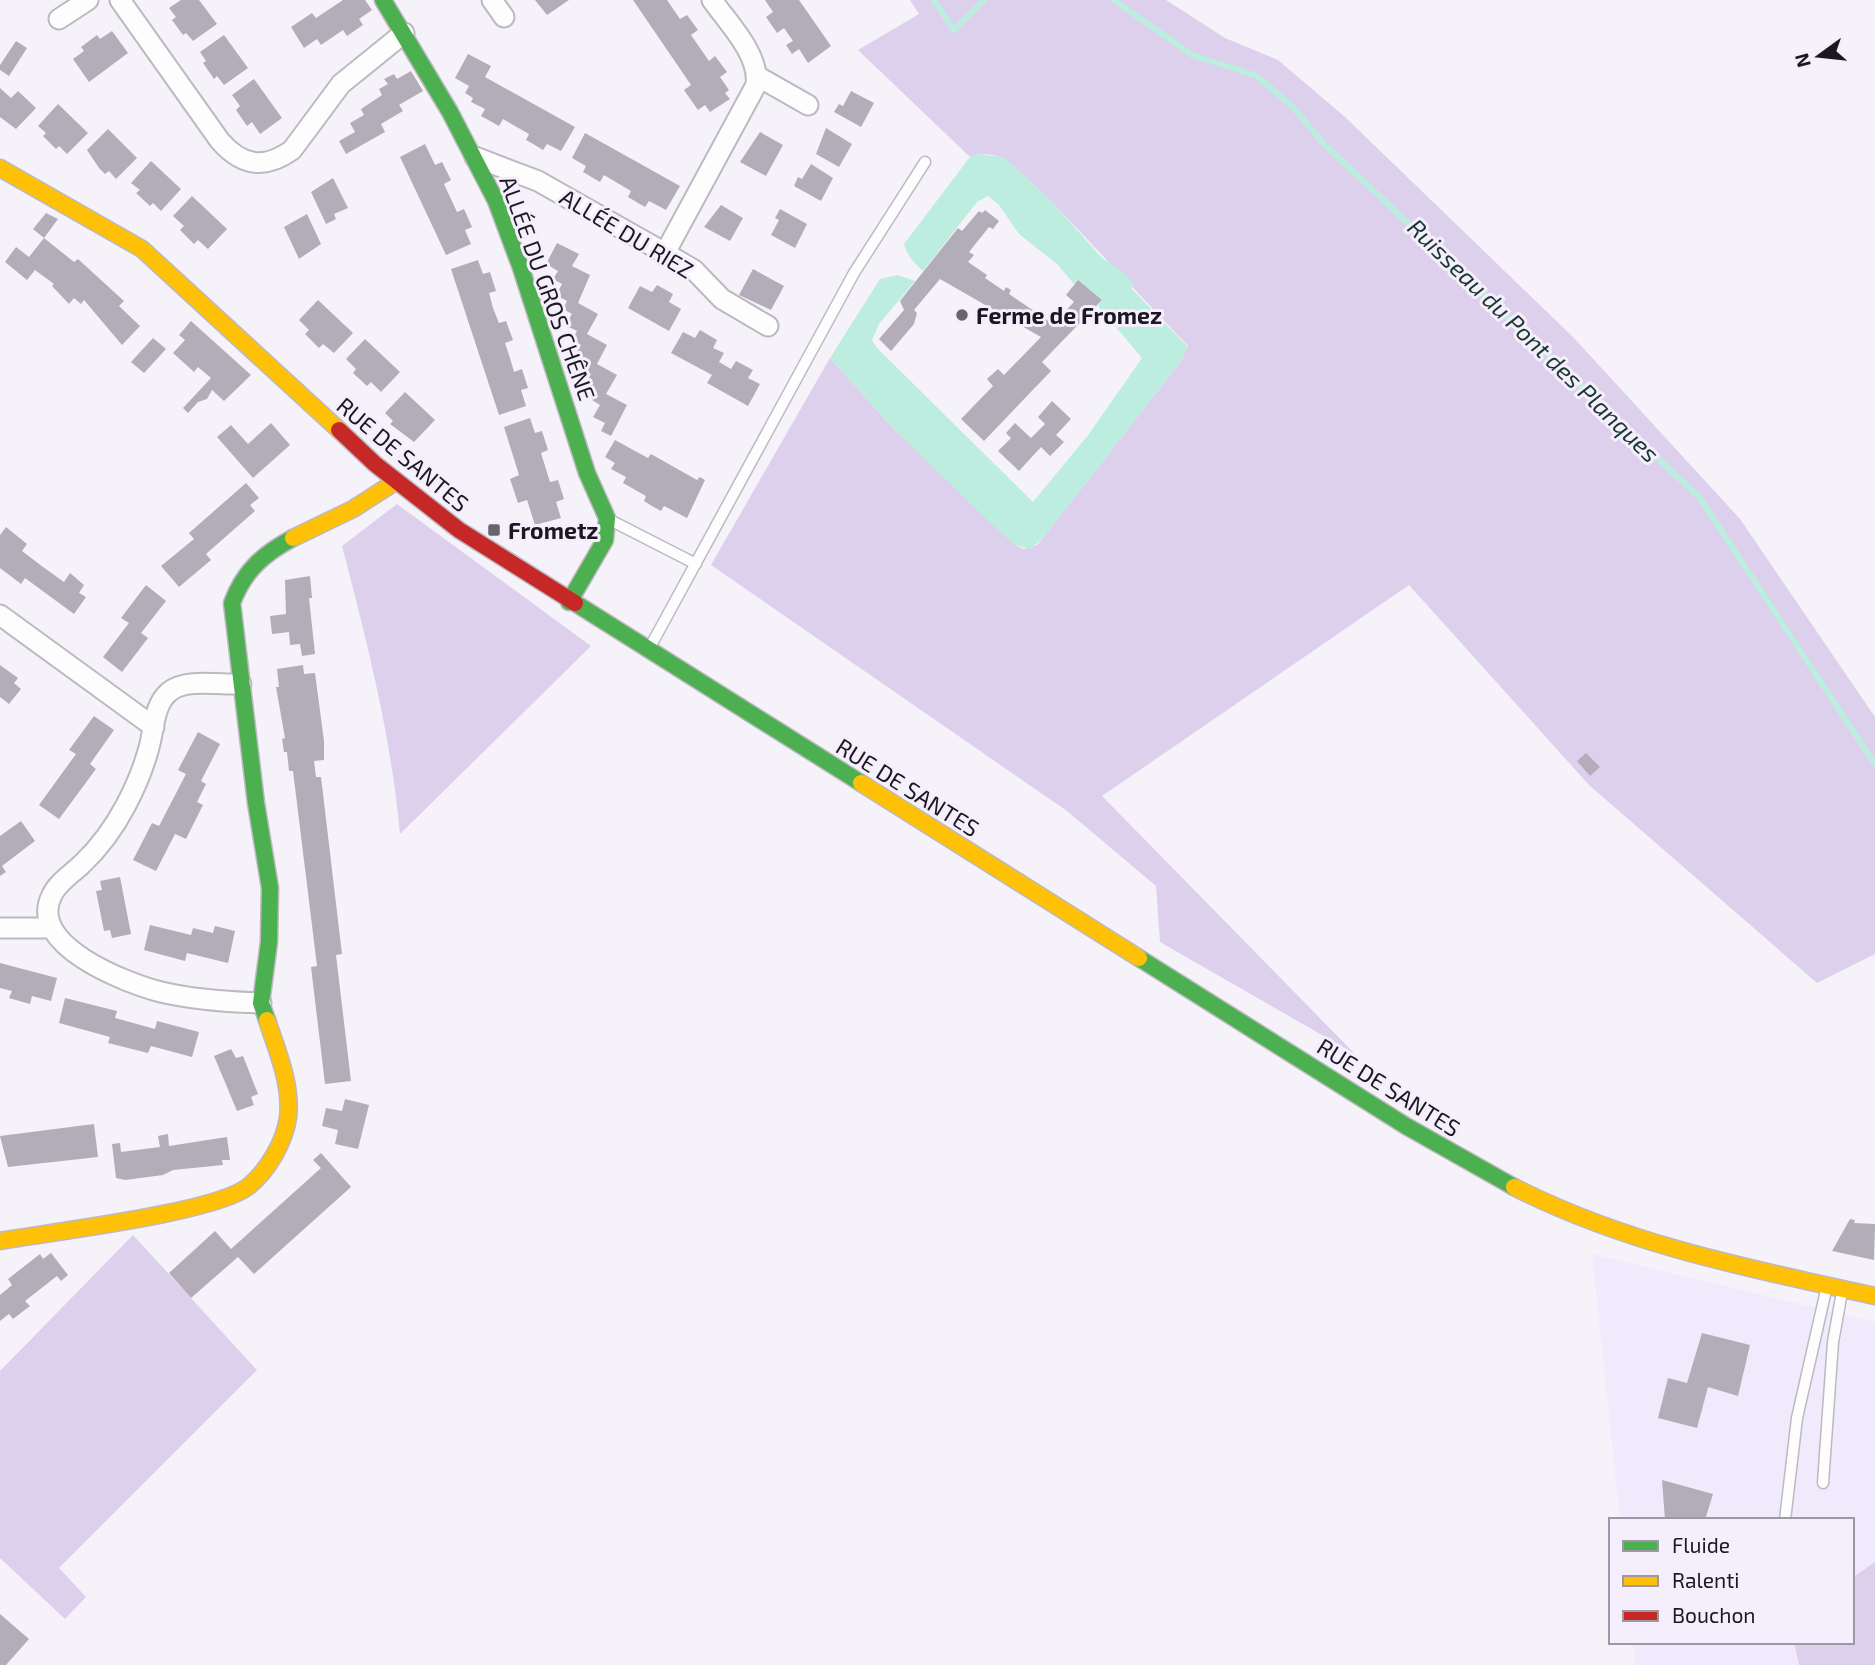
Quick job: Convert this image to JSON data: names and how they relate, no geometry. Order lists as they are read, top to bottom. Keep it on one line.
{"streets":{"street":["ALLÉE DU RIEZ","ALLÉE DU GROS CHÊNE","RUE DE SANTES"]},"crossings":[["ALLÉE DU RIEZ","ALLÉE DU GROS CHÊNE"]],"water":["Ruisseau du Pont des Planques"],"places":{"other":["Ferme de Fromez"],"transit":["Frometz"]},"legend":["Fluide","Ralenti","Bouchon"],"north":"left"}
